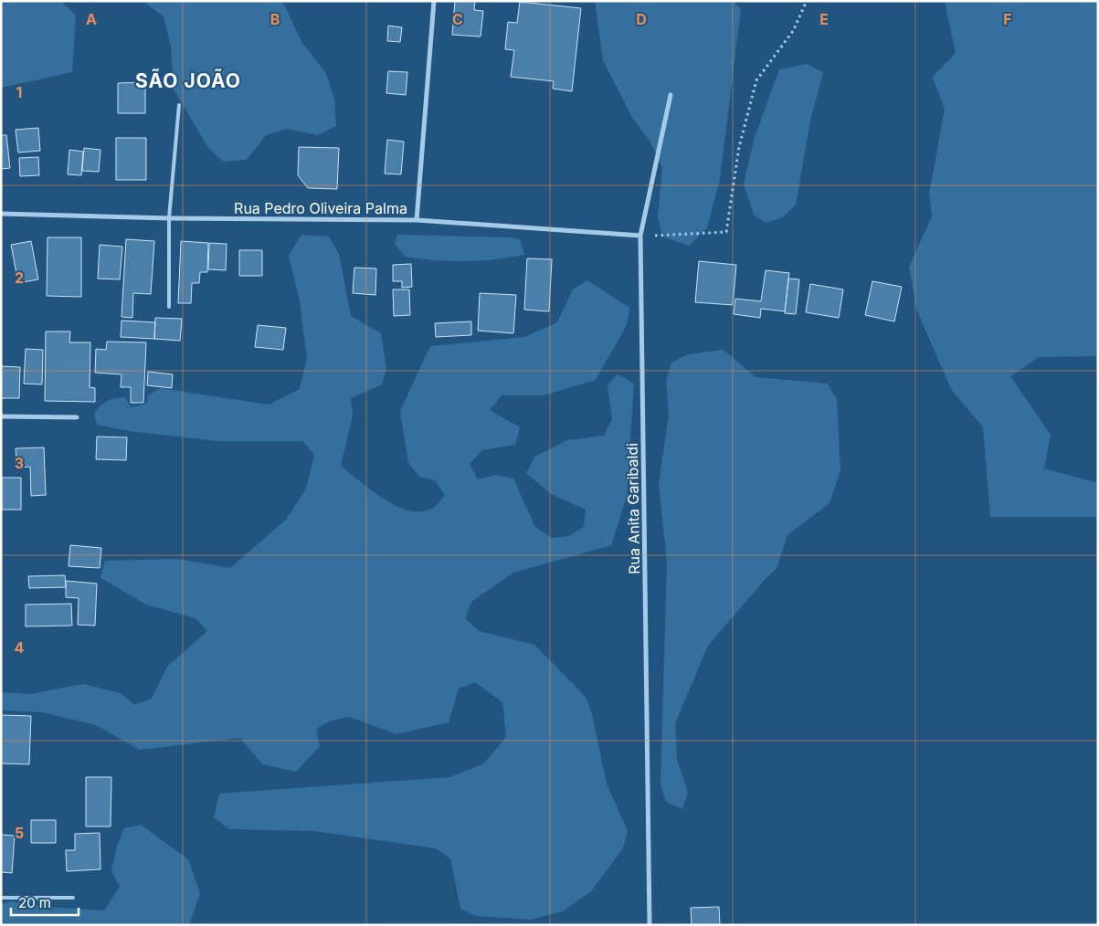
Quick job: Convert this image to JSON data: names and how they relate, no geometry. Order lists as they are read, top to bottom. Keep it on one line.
{"streets":{"street":["Rua Pedro Oliveira Palma","Rua Anita Garibaldi"]},"crossings":[["Rua Pedro Oliveira Palma","Rua Anita Garibaldi"]],"districts":["SÃO JOÃO"],"scale_bar":"20 m","grid":{"columns":["A","B","C","D","E","F"],"rows":["1","2","3","4","5"]}}
